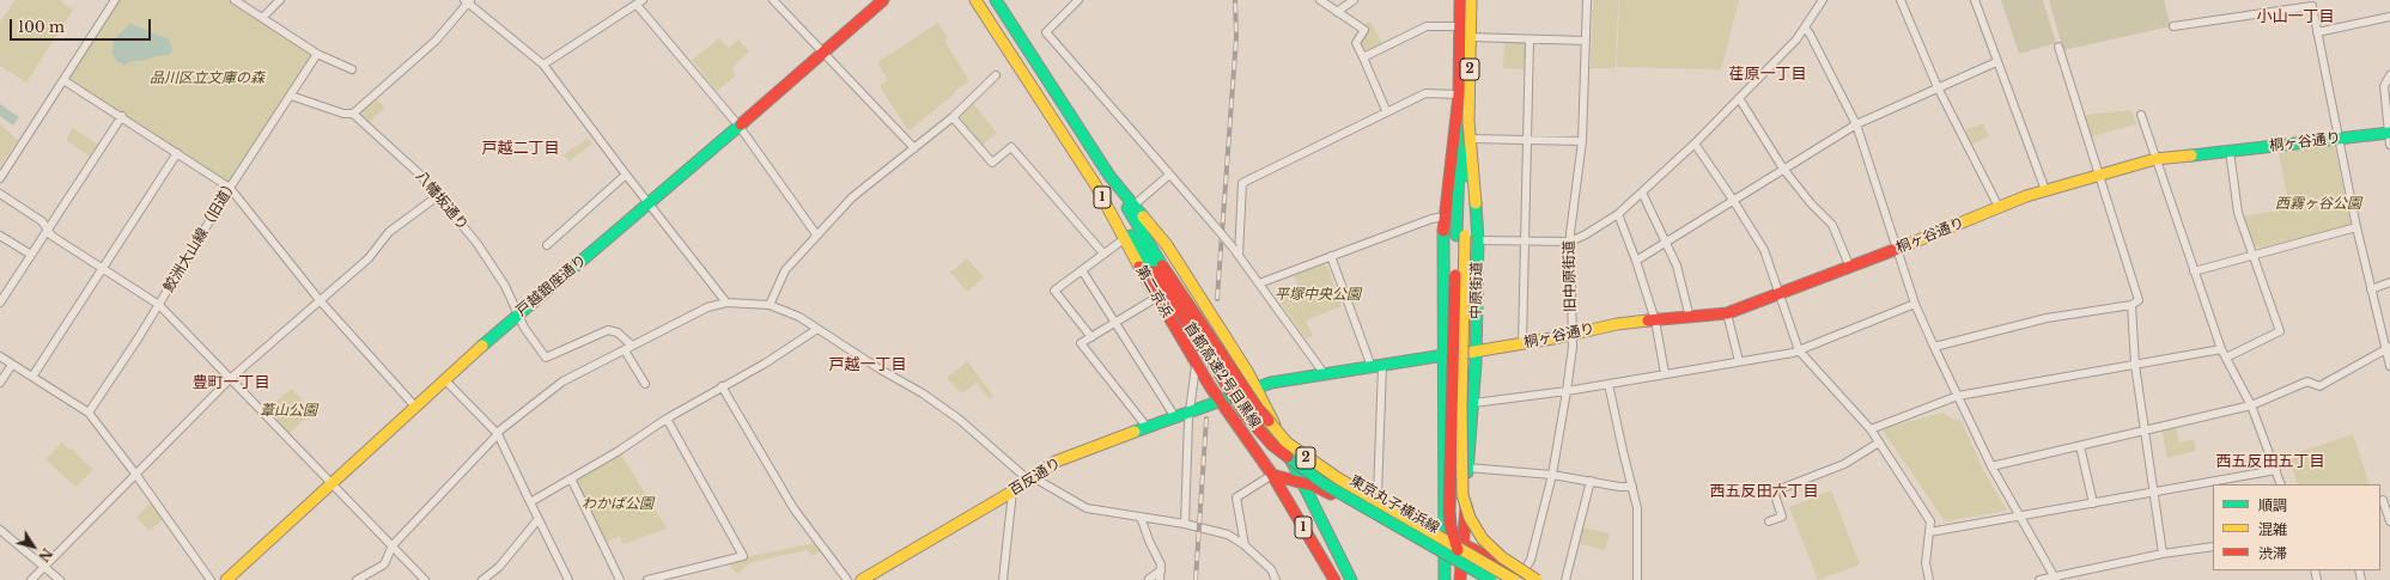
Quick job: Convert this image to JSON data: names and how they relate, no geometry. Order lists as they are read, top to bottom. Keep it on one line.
{"streets":{"main road":["2","桐ヶ谷通り","1","戸越銀座通り","中原街道","第二京浜","首都高速2号目黒線","百反通り","東京丸子横浜線"],"street":["八幡坂通り","鮫洲大山線（旧道）","旧中原街道"]},"crossings":[["2","桐ヶ谷通り"],["2","中原街道"],["2","東京丸子横浜線"],["桐ヶ谷通り","旧中原街道"],["桐ヶ谷通り","中原街道"],["桐ヶ谷通り","百反通り"],["1","首都高速2号目黒線"],["1","百反通り"],["1","東京丸子横浜線"],["八幡坂通り","鮫洲大山線（旧道）"],["八幡坂通り","戸越銀座通り"],["旧中原街道","首都高速2号目黒線"],["旧中原街道","東京丸子横浜線"],["中原街道","東京丸子横浜線"],["第二京浜","首都高速2号目黒線"],["第二京浜","百反通り"],["第二京浜","東京丸子横浜線"],["首都高速2号目黒線","東京丸子横浜線"]],"districts":["小山一丁目","荏原一丁目","戸越二丁目","戸越一丁目","豊町一丁目","西五反田五丁目","西五反田六丁目"],"parks":["品川区立文庫の森","西霧ヶ谷公園","平塚中央公園","葦山公園","わかば公園"],"legend":["順調","混雑","渋滞"],"scale_bar":"100 m","north":"bottom right"}
